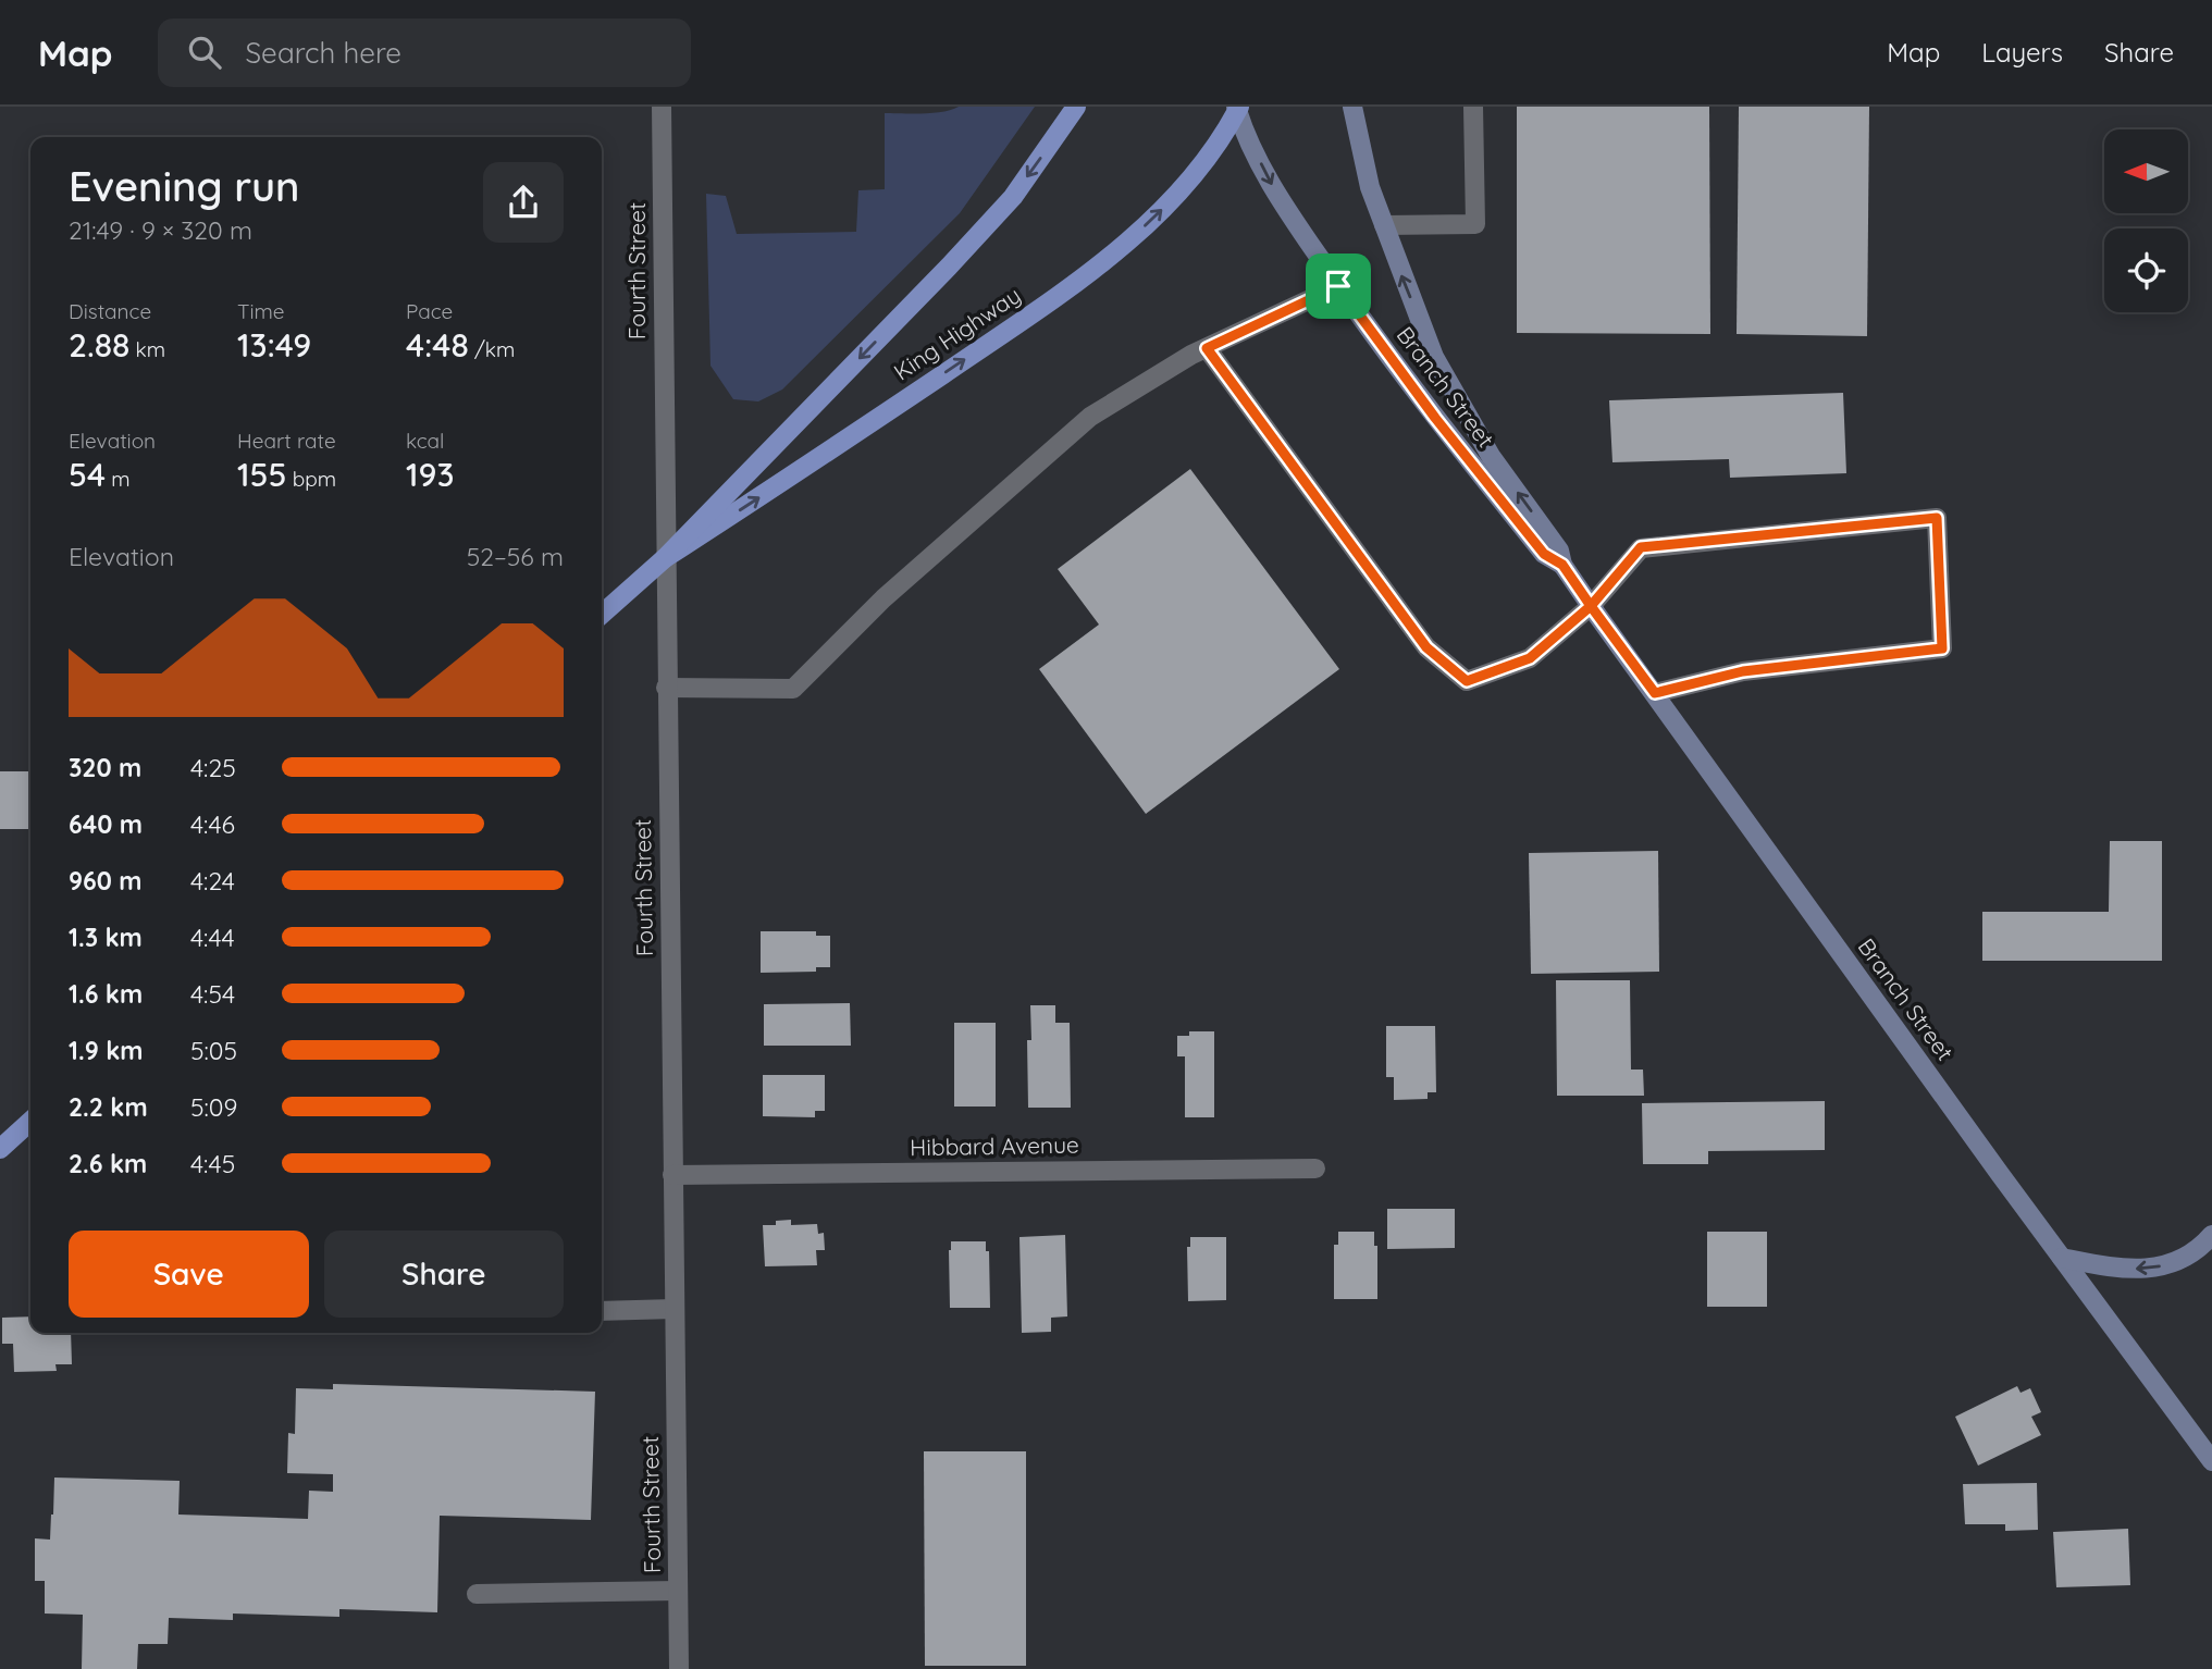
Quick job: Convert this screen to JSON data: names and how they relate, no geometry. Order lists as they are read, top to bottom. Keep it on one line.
{"streets":{"main road":["King Highway"],"street":["Fourth Street","Branch Street","Hibbard Avenue"]},"crossings":[["Fourth Street","King Highway"],["Fourth Street","Hibbard Avenue"],["King Highway","Branch Street"]],"north":"left","page":{"header":"Map","search":"Search here","nav":["Map","Layers","Share"],"heading":["Evening run","21:49 · 9 × 320 m"],"stats":[["Distance","2.88 km"],["Time","13:49"],["Pace","4:48 /km"],["Elevation","54 m"],["Heart rate","155 bpm"],["kcal","193"]],"chart":["Elevation","52–56 m"],"list":[{"name":"320 m","note":"4:25"},{"name":"640 m","note":"4:46"},{"name":"960 m","note":"4:24"},{"name":"1.3 km","note":"4:44"},{"name":"1.6 km","note":"4:54"},{"name":"1.9 km","note":"5:05"},{"name":"2.2 km","note":"5:09"},{"name":"2.6 km","note":"4:45"}],"buttons":["Save","Share"]}}
